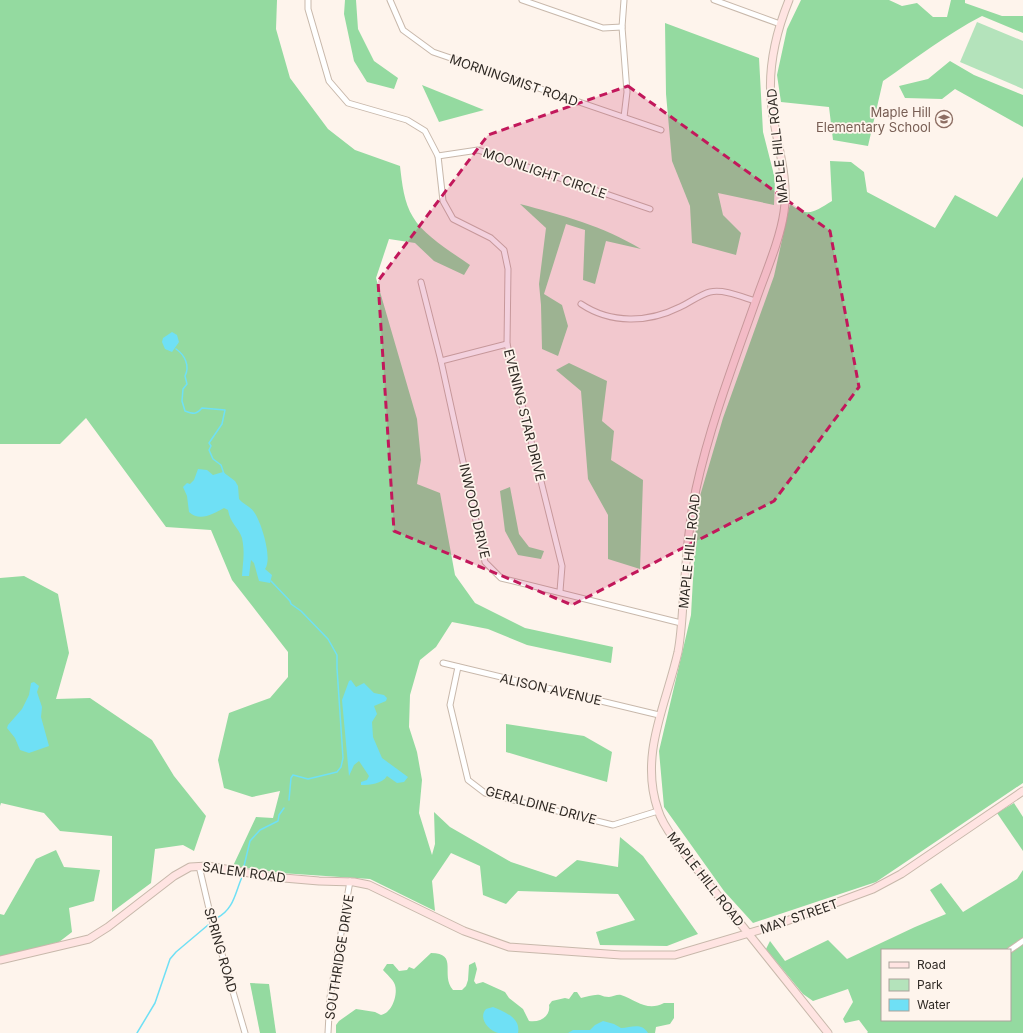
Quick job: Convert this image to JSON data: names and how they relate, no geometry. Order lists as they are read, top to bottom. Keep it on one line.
{"streets":{"street":["MORNINGMIST ROAD","MAPLE HILL ROAD","MOONLIGHT CIRCLE","EVENING STAR DRIVE","INWOOD DRIVE","ALISON AVENUE","GERALDINE DRIVE","SALEM ROAD","MAY STREET","SPRING ROAD","SOUTHRIDGE DRIVE"]},"crossings":[["MAPLE HILL ROAD","INWOOD DRIVE"],["MAPLE HILL ROAD","ALISON AVENUE"],["MAPLE HILL ROAD","GERALDINE DRIVE"],["MAPLE HILL ROAD","MAY STREET"],["MOONLIGHT CIRCLE","EVENING STAR DRIVE"],["EVENING STAR DRIVE","INWOOD DRIVE"],["ALISON AVENUE","GERALDINE DRIVE"],["SALEM ROAD","MAY STREET"],["SALEM ROAD","SPRING ROAD"],["SALEM ROAD","SOUTHRIDGE DRIVE"]],"places":{"school or university":["Maple Hill Elementary School"]},"legend":["Road","Park","Water"]}
